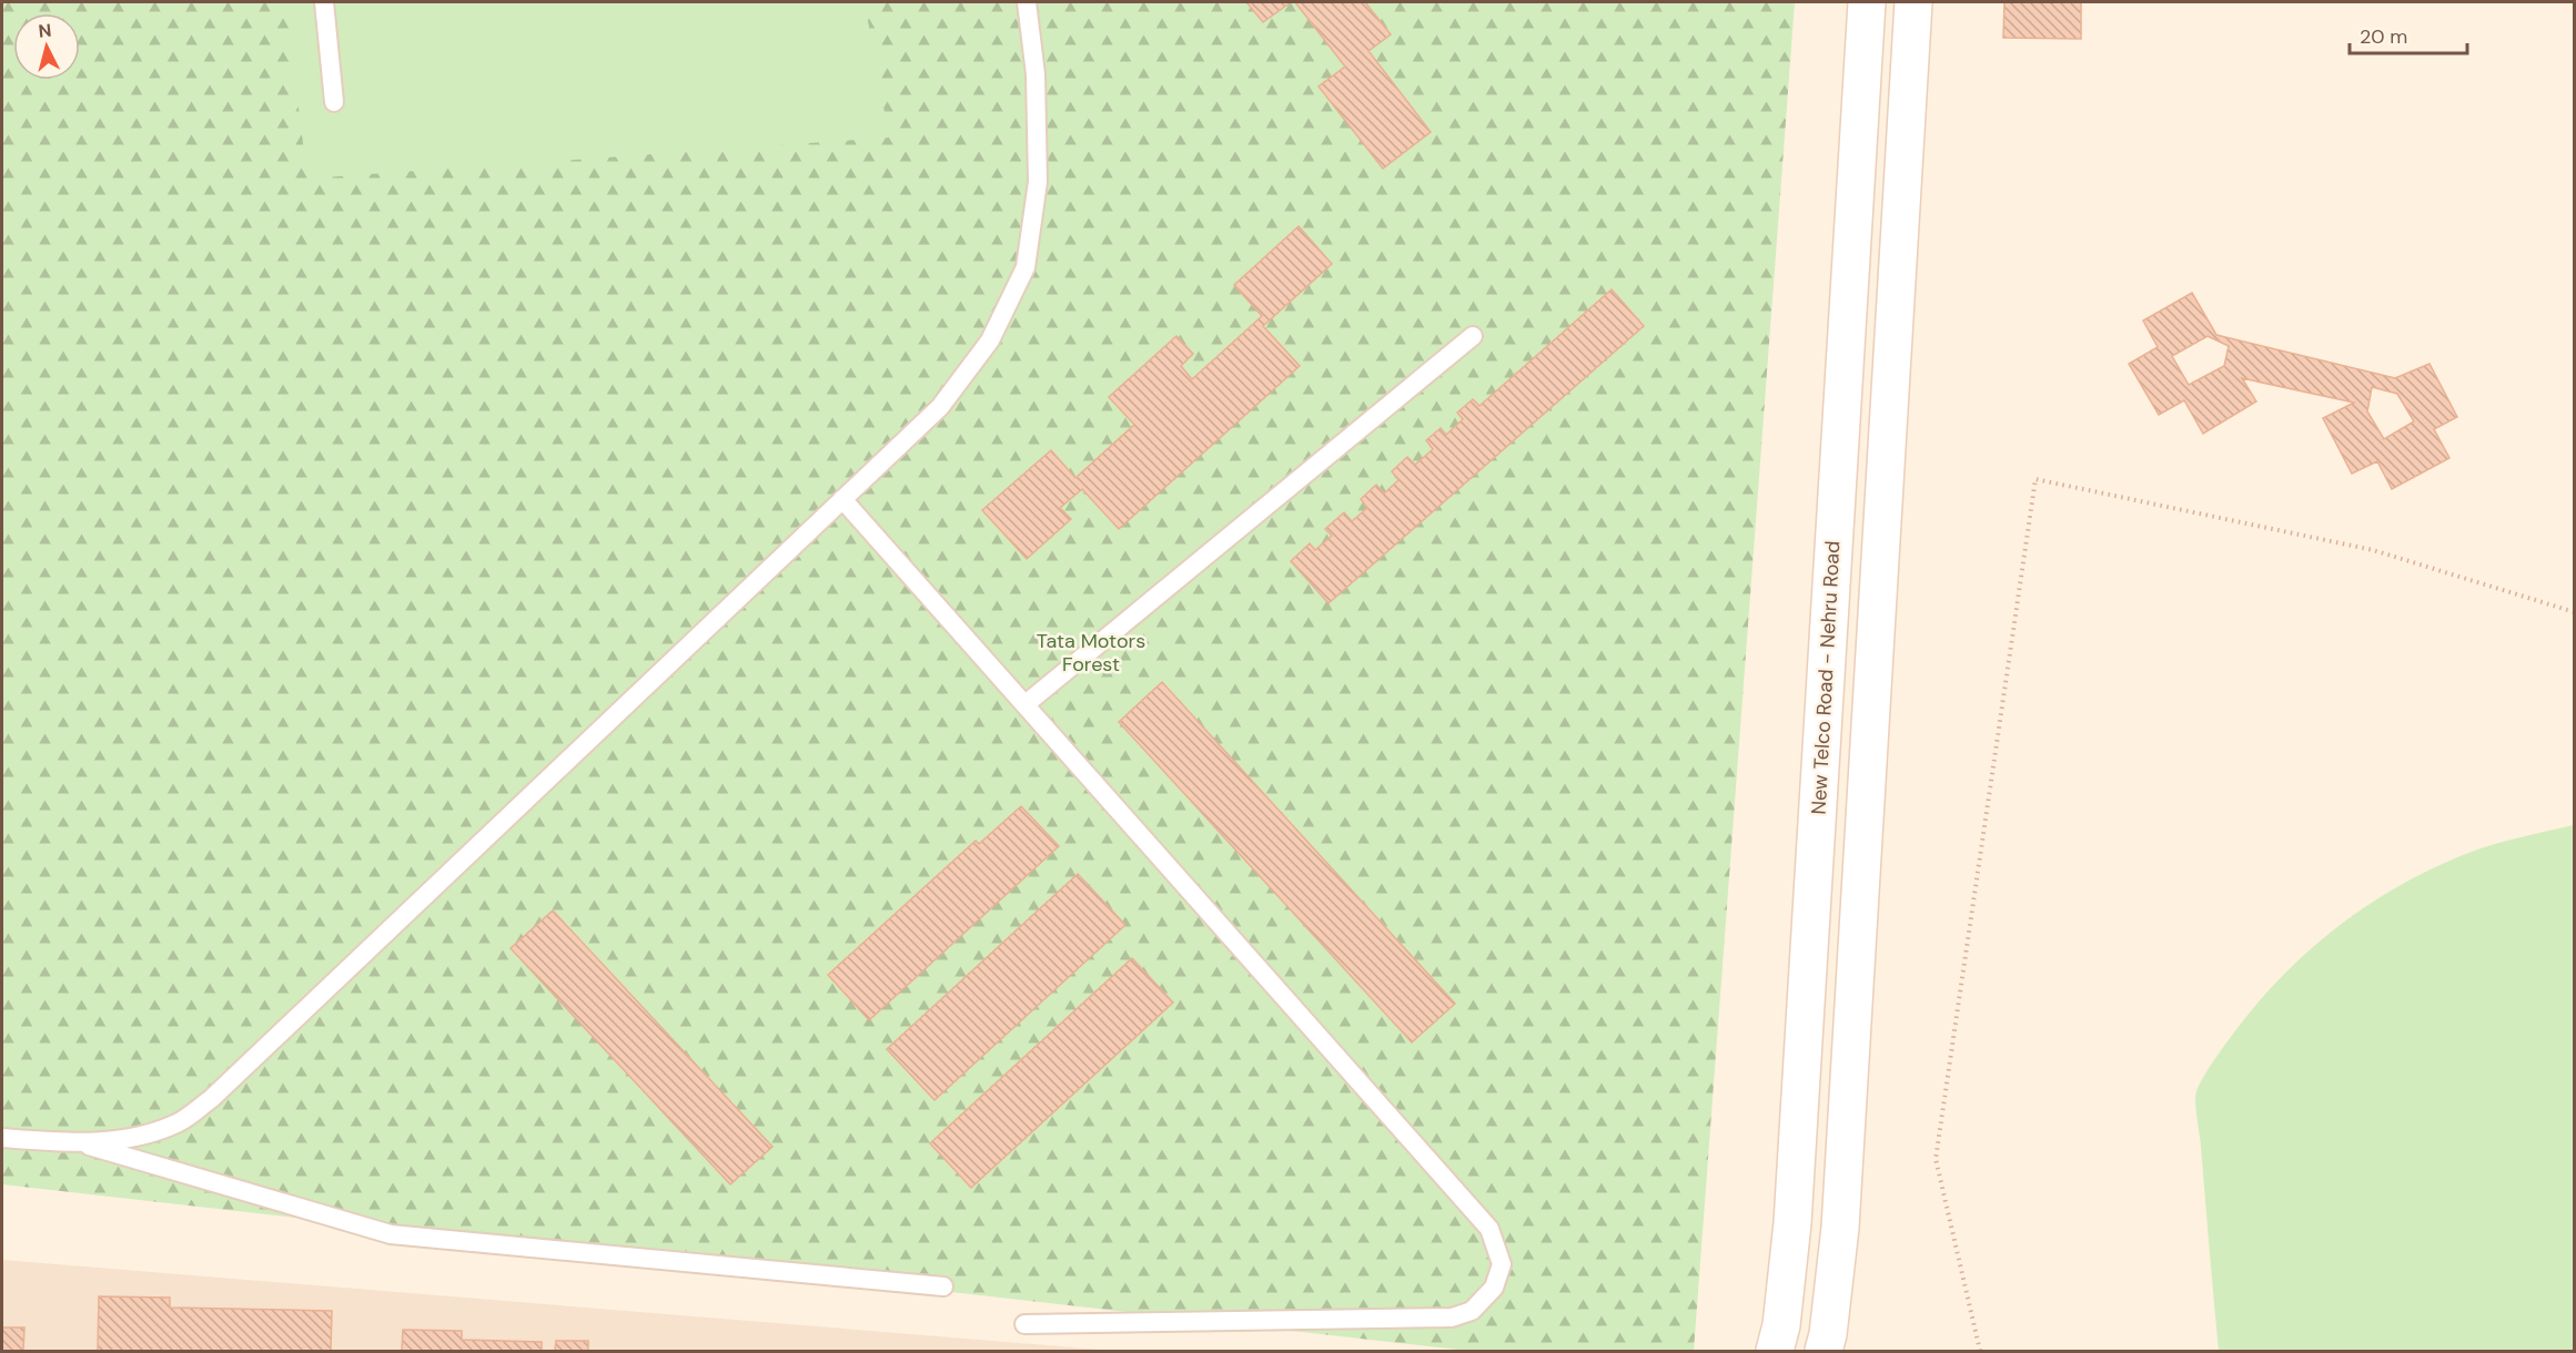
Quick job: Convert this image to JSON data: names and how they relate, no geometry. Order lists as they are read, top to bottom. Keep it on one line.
{"streets":{"street":["New Telco Road - Nehru Road"]},"parks":["Tata Motors Forest"],"scale_bar":"20 m","north":"top"}
